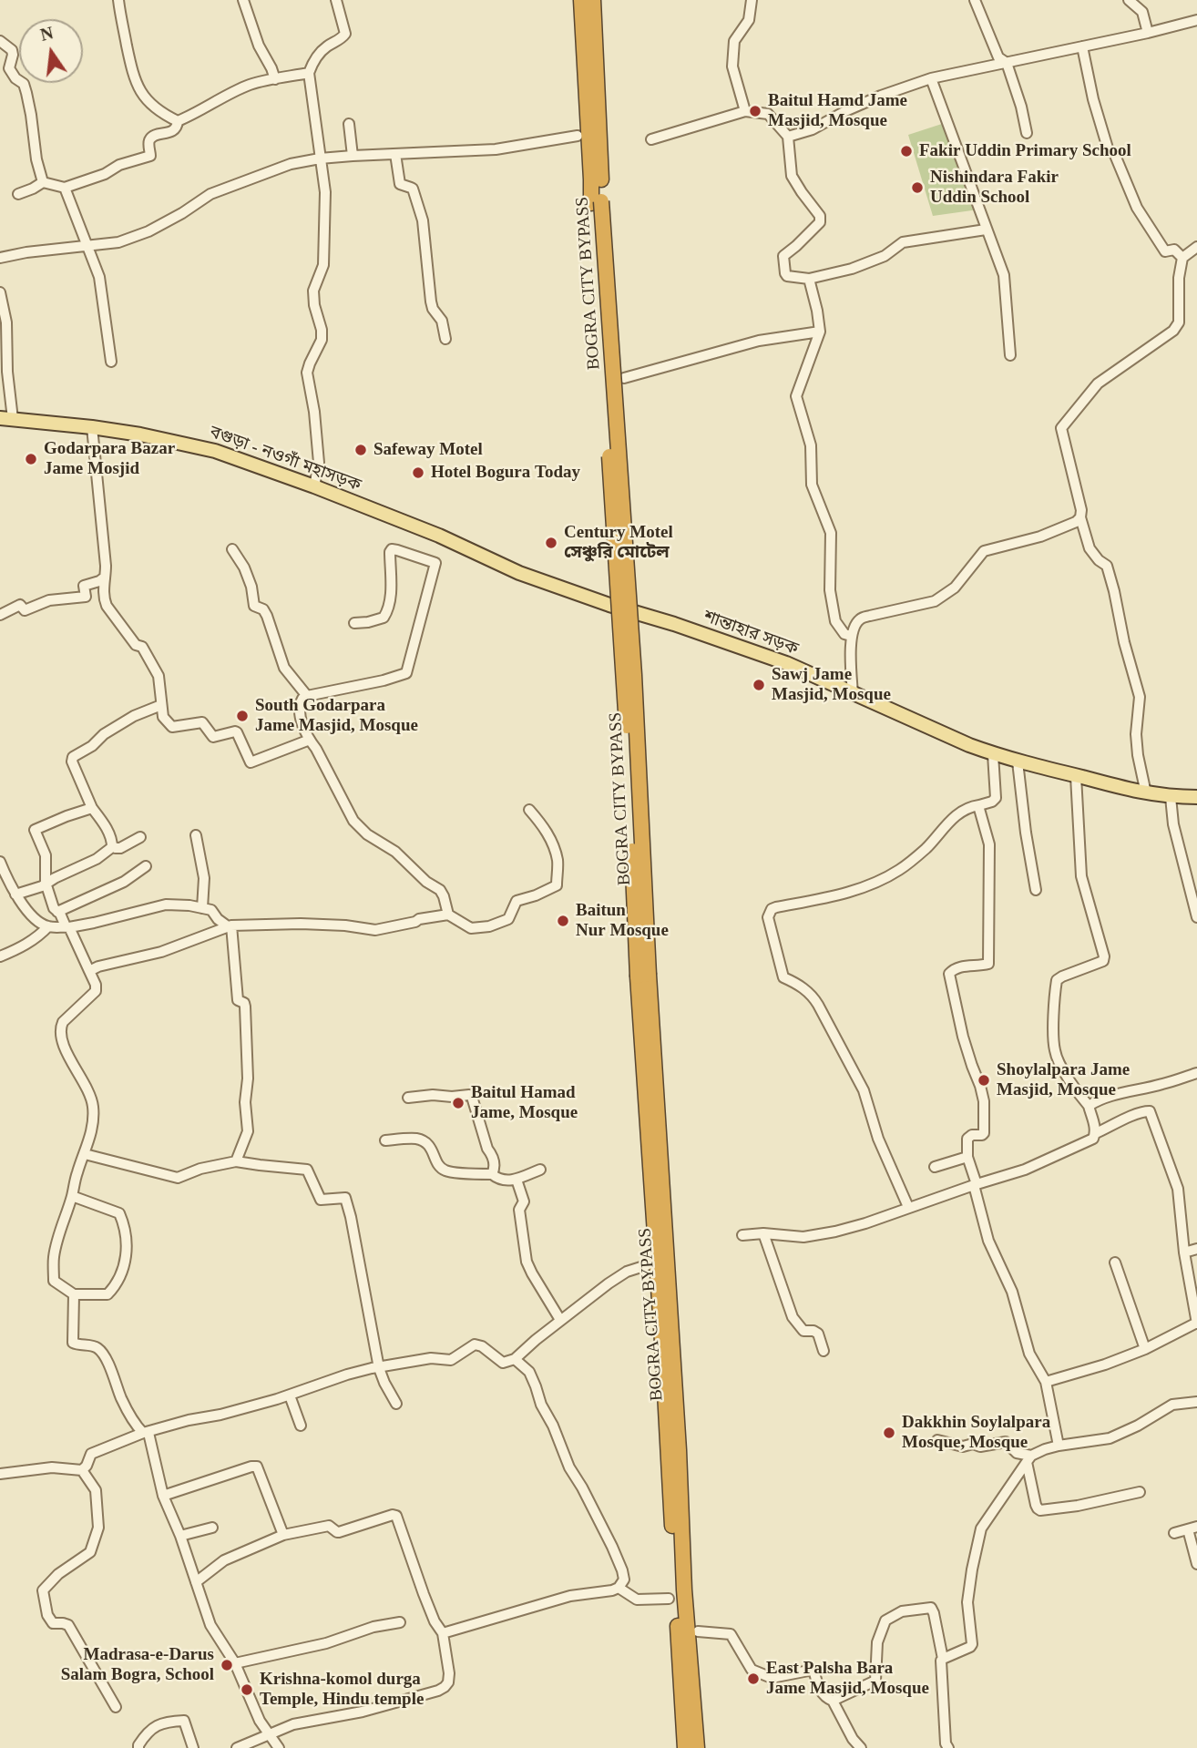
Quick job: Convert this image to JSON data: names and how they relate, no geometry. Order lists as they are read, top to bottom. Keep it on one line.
{"streets":{"highway":["BOGRA CITY BYPASS"],"main road":["বগুড়া - নওগাঁ মহাসড়ক","শান্তাহার সড়ক"]},"crossings":[["বগুড়া - নওগাঁ মহাসড়ক","শান্তাহার সড়ক"]],"places":["Baitul Hamd Jame Masjid, Mosque","Fakir Uddin Primary School","Nishindara Fakir Uddin School","Safeway Motel","Godarpara Bazar Jame Mosjid","Hotel Bogura Today","Century Motel সেঞ্চুরি মোটেল","Sawj Jame Masjid, Mosque","South Godarpara Jame Masjid, Mosque","Baitun Nur Mosque","Shoylalpara Jame Masjid, Mosque","Baitul Hamad Jame, Mosque","Dakkhin Soylalpara Mosque, Mosque","Madrasa-e-Darus Salam Bogra, School","East Palsha Bara Jame Masjid, Mosque","Krishna-komol durga Temple, Hindu temple"],"north":"top"}
